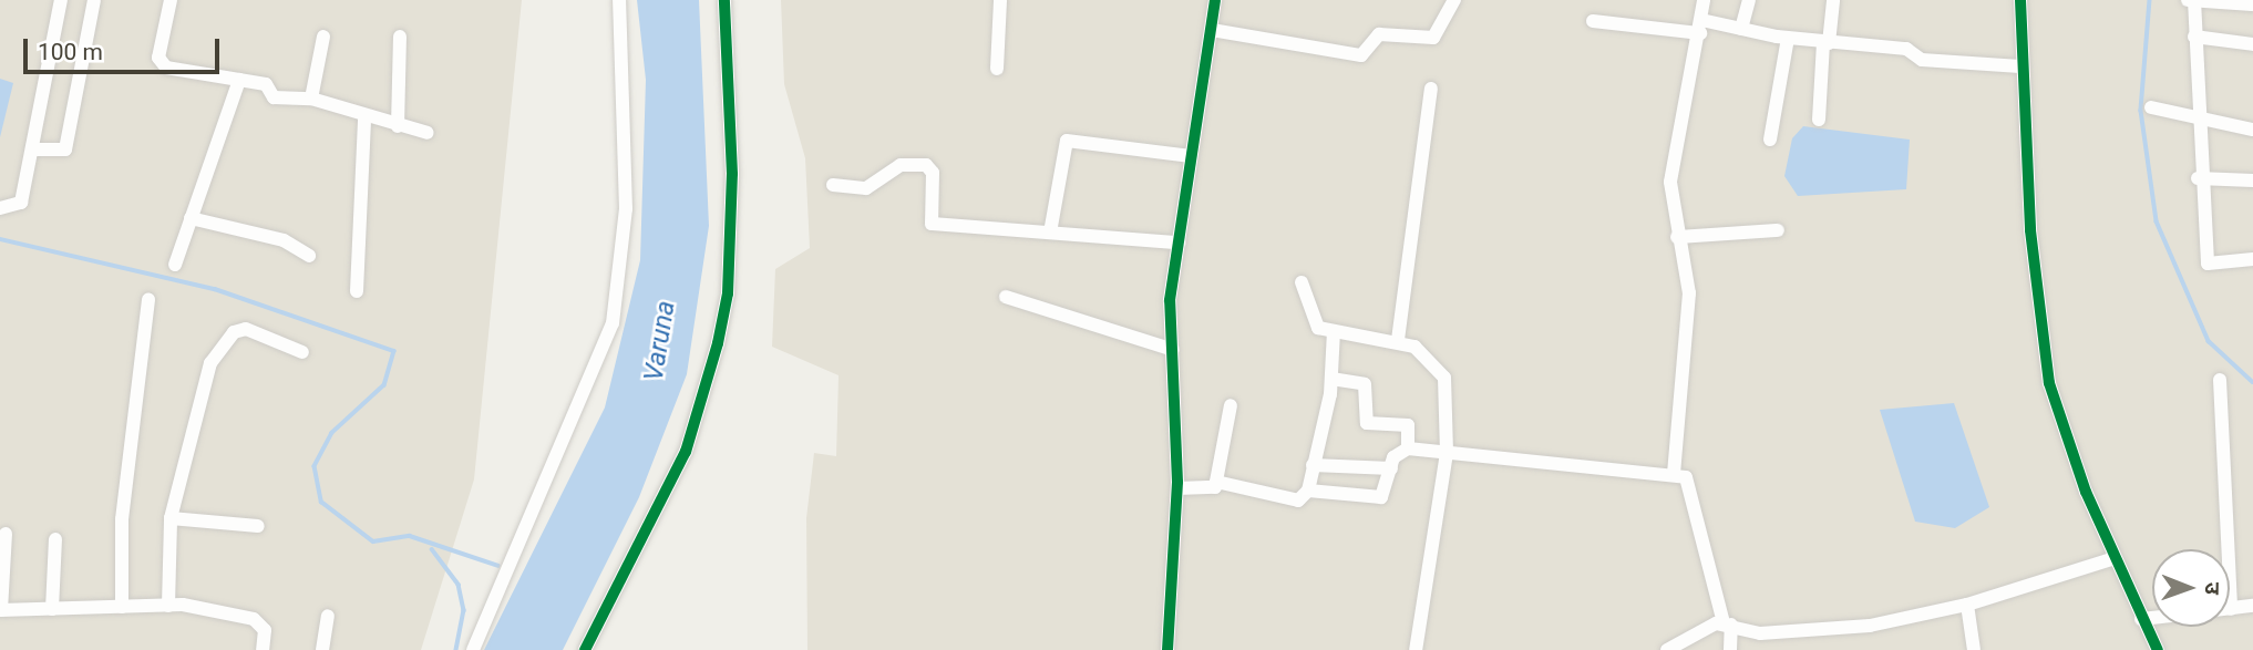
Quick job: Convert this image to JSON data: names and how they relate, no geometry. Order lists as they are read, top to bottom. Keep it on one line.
{"water":["Varuna"],"scale_bar":"100 m","north":"right"}
